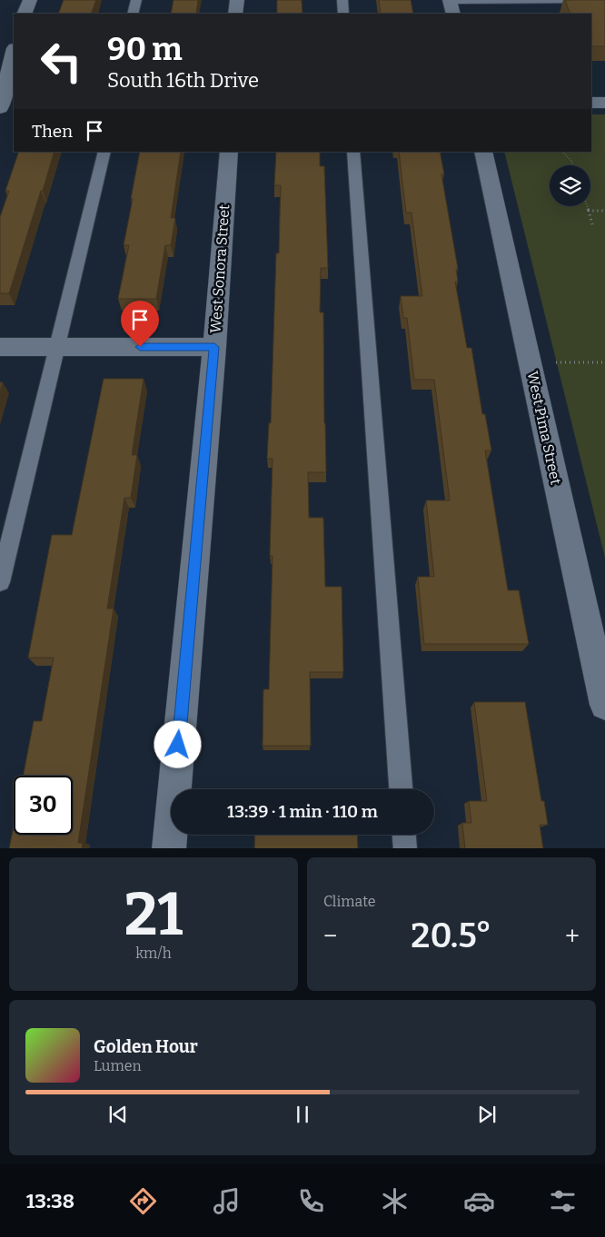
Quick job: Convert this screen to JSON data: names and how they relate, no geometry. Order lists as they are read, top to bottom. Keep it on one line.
{"streets":{"street":["West Sonora Street","West Pima Street"]},"page":{"turn":["90 m","South 16th Drive"],"then":"Then","limit":"30","trip":"13:39 · 1 min · 110 m","tile":[["21","km/h"],"Climate"],"heat":["−","20.5°","+"],"song":["Golden Hour","Lumen"],"tabs":"13:38"}}
